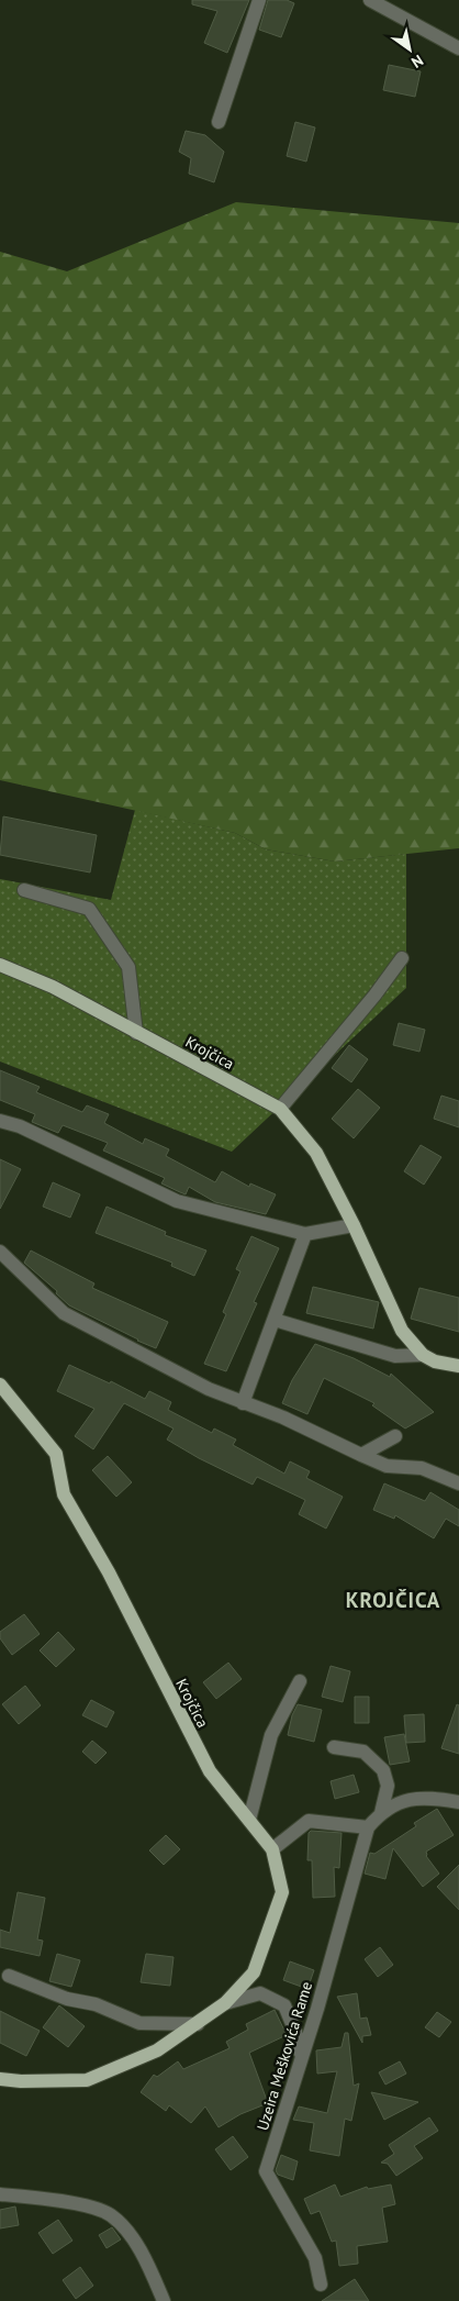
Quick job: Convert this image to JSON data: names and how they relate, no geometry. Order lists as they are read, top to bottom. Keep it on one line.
{"streets":{"main road":["Krojčica"],"street":["Uzeira Meškovića Rame"]},"districts":["KROJČICA"],"north":"bottom right"}
